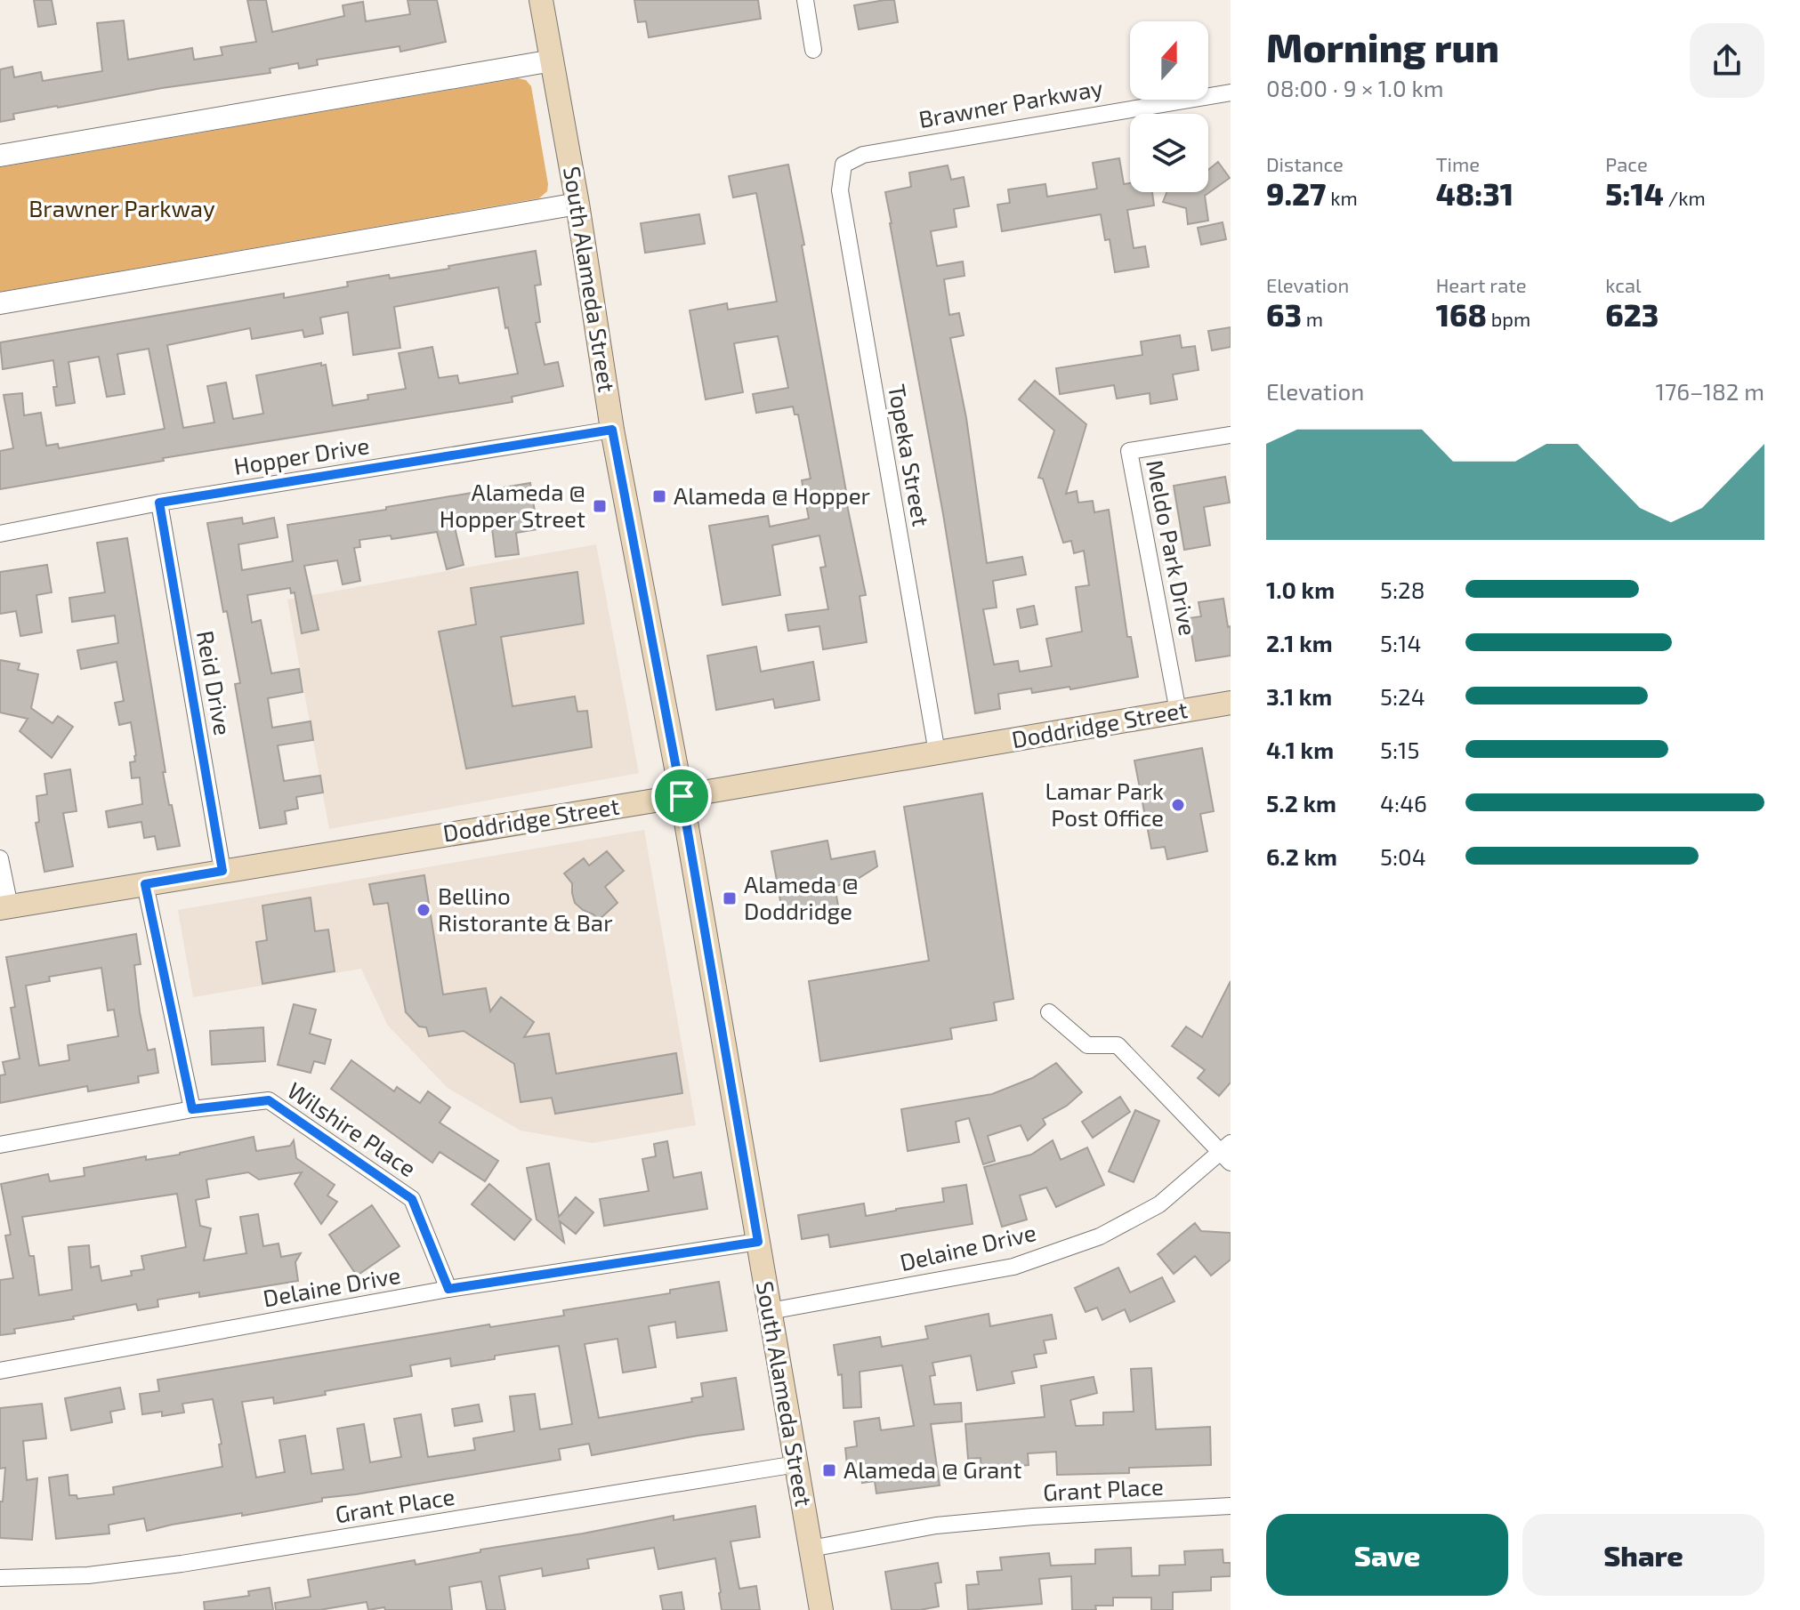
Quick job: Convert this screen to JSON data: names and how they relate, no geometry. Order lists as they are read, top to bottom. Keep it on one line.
{"streets":{"main road":["South Alameda Street","Doddridge Street"],"street":["Brawner Parkway","Topeka Street","Hopper Drive","Meldo Park Drive","Reid Drive","Wilshire Place","Delaine Drive","Grant Place"]},"crossings":[["Brawner Parkway","Topeka Street"],["South Alameda Street","Hopper Drive"],["South Alameda Street","Doddridge Street"],["South Alameda Street","Delaine Drive"],["South Alameda Street","Grant Place"],["Topeka Street","Doddridge Street"],["Hopper Drive","Reid Drive"],["Meldo Park Drive","Doddridge Street"],["Reid Drive","Doddridge Street"],["Wilshire Place","Delaine Drive"]],"parks":["Brawner Parkway"],"places":{"transit":["Alameda @ Hopper","Alameda @ Hopper Street","Alameda @ Doddridge","Alameda @ Grant"],"other":["Lamar Park Post Office","Bellino Ristorante & Bar"]},"north":"top","page":{"heading":["Morning run","08:00 · 9 × 1.0 km"],"stats":[["Distance","9.27 km"],["Time","48:31"],["Pace","5:14 /km"],["Elevation","63 m"],["Heart rate","168 bpm"],["kcal","623"]],"chart":["Elevation","176–182 m"],"list":[{"name":"1.0 km","note":"5:28"},{"name":"2.1 km","note":"5:14"},{"name":"3.1 km","note":"5:24"},{"name":"4.1 km","note":"5:15"},{"name":"5.2 km","note":"4:46"},{"name":"6.2 km","note":"5:04"}],"buttons":["Save","Share"]}}
